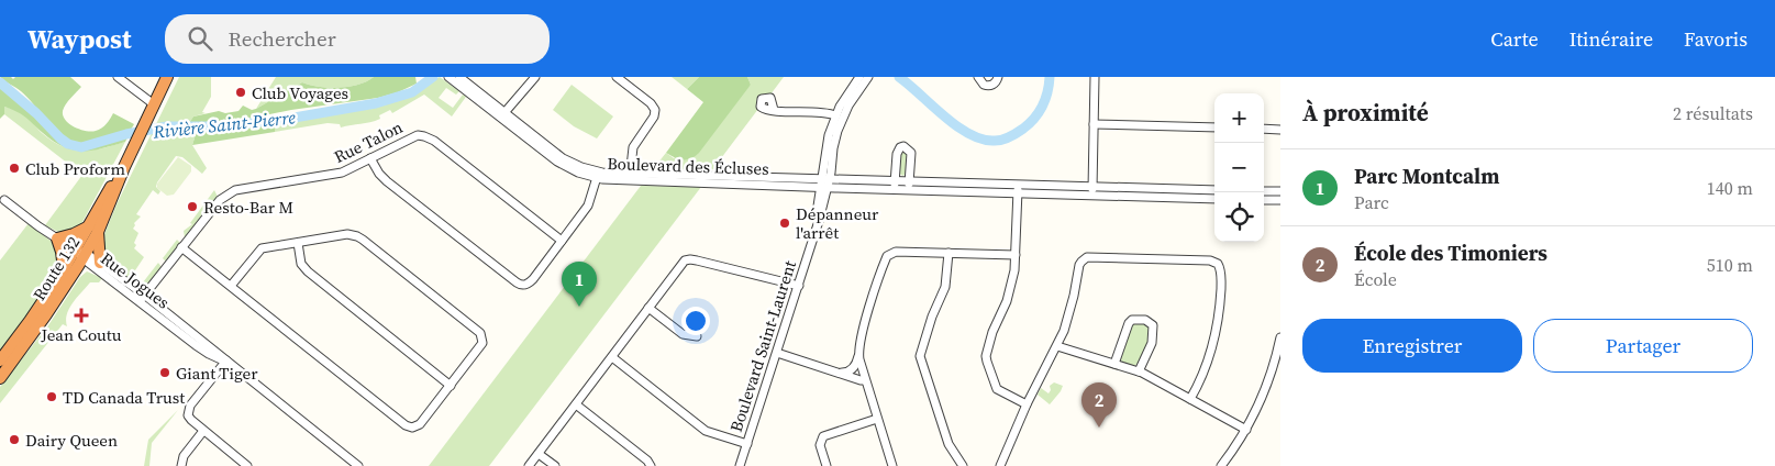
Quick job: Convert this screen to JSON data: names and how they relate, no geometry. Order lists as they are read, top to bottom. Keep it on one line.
{"streets":{"highway":["Route 132"],"street":["Rue Talon","Boulevard des Écluses","Rue Jogues","Boulevard Saint-Laurent"]},"crossings":[["Rue Talon","Rue Jogues"],["Boulevard des Écluses","Boulevard Saint-Laurent"],["Route 132","Rue Jogues"]],"water":["Rivière Saint-Pierre"],"places":{"other":["Club Voyages","Club Proform","Resto-Bar M","Dépanneur l'arrêt","Giant Tiger","TD Canada Trust","Dairy Queen"],"health":["Jean Coutu"]},"page":{"header":"Waypost","search":"Rechercher","nav":["Carte","Itinéraire","Favoris"],"heading":["À proximité","2 résultats"],"map_buttons":["+","−"],"list":[{"mark":"1","name":"Parc Montcalm","note":"Parc","value":"140 m"},{"mark":"2","name":"École des Timoniers","note":"École","value":"510 m"}],"pins":["1","2"],"buttons":["Enregistrer","Partager"]}}
